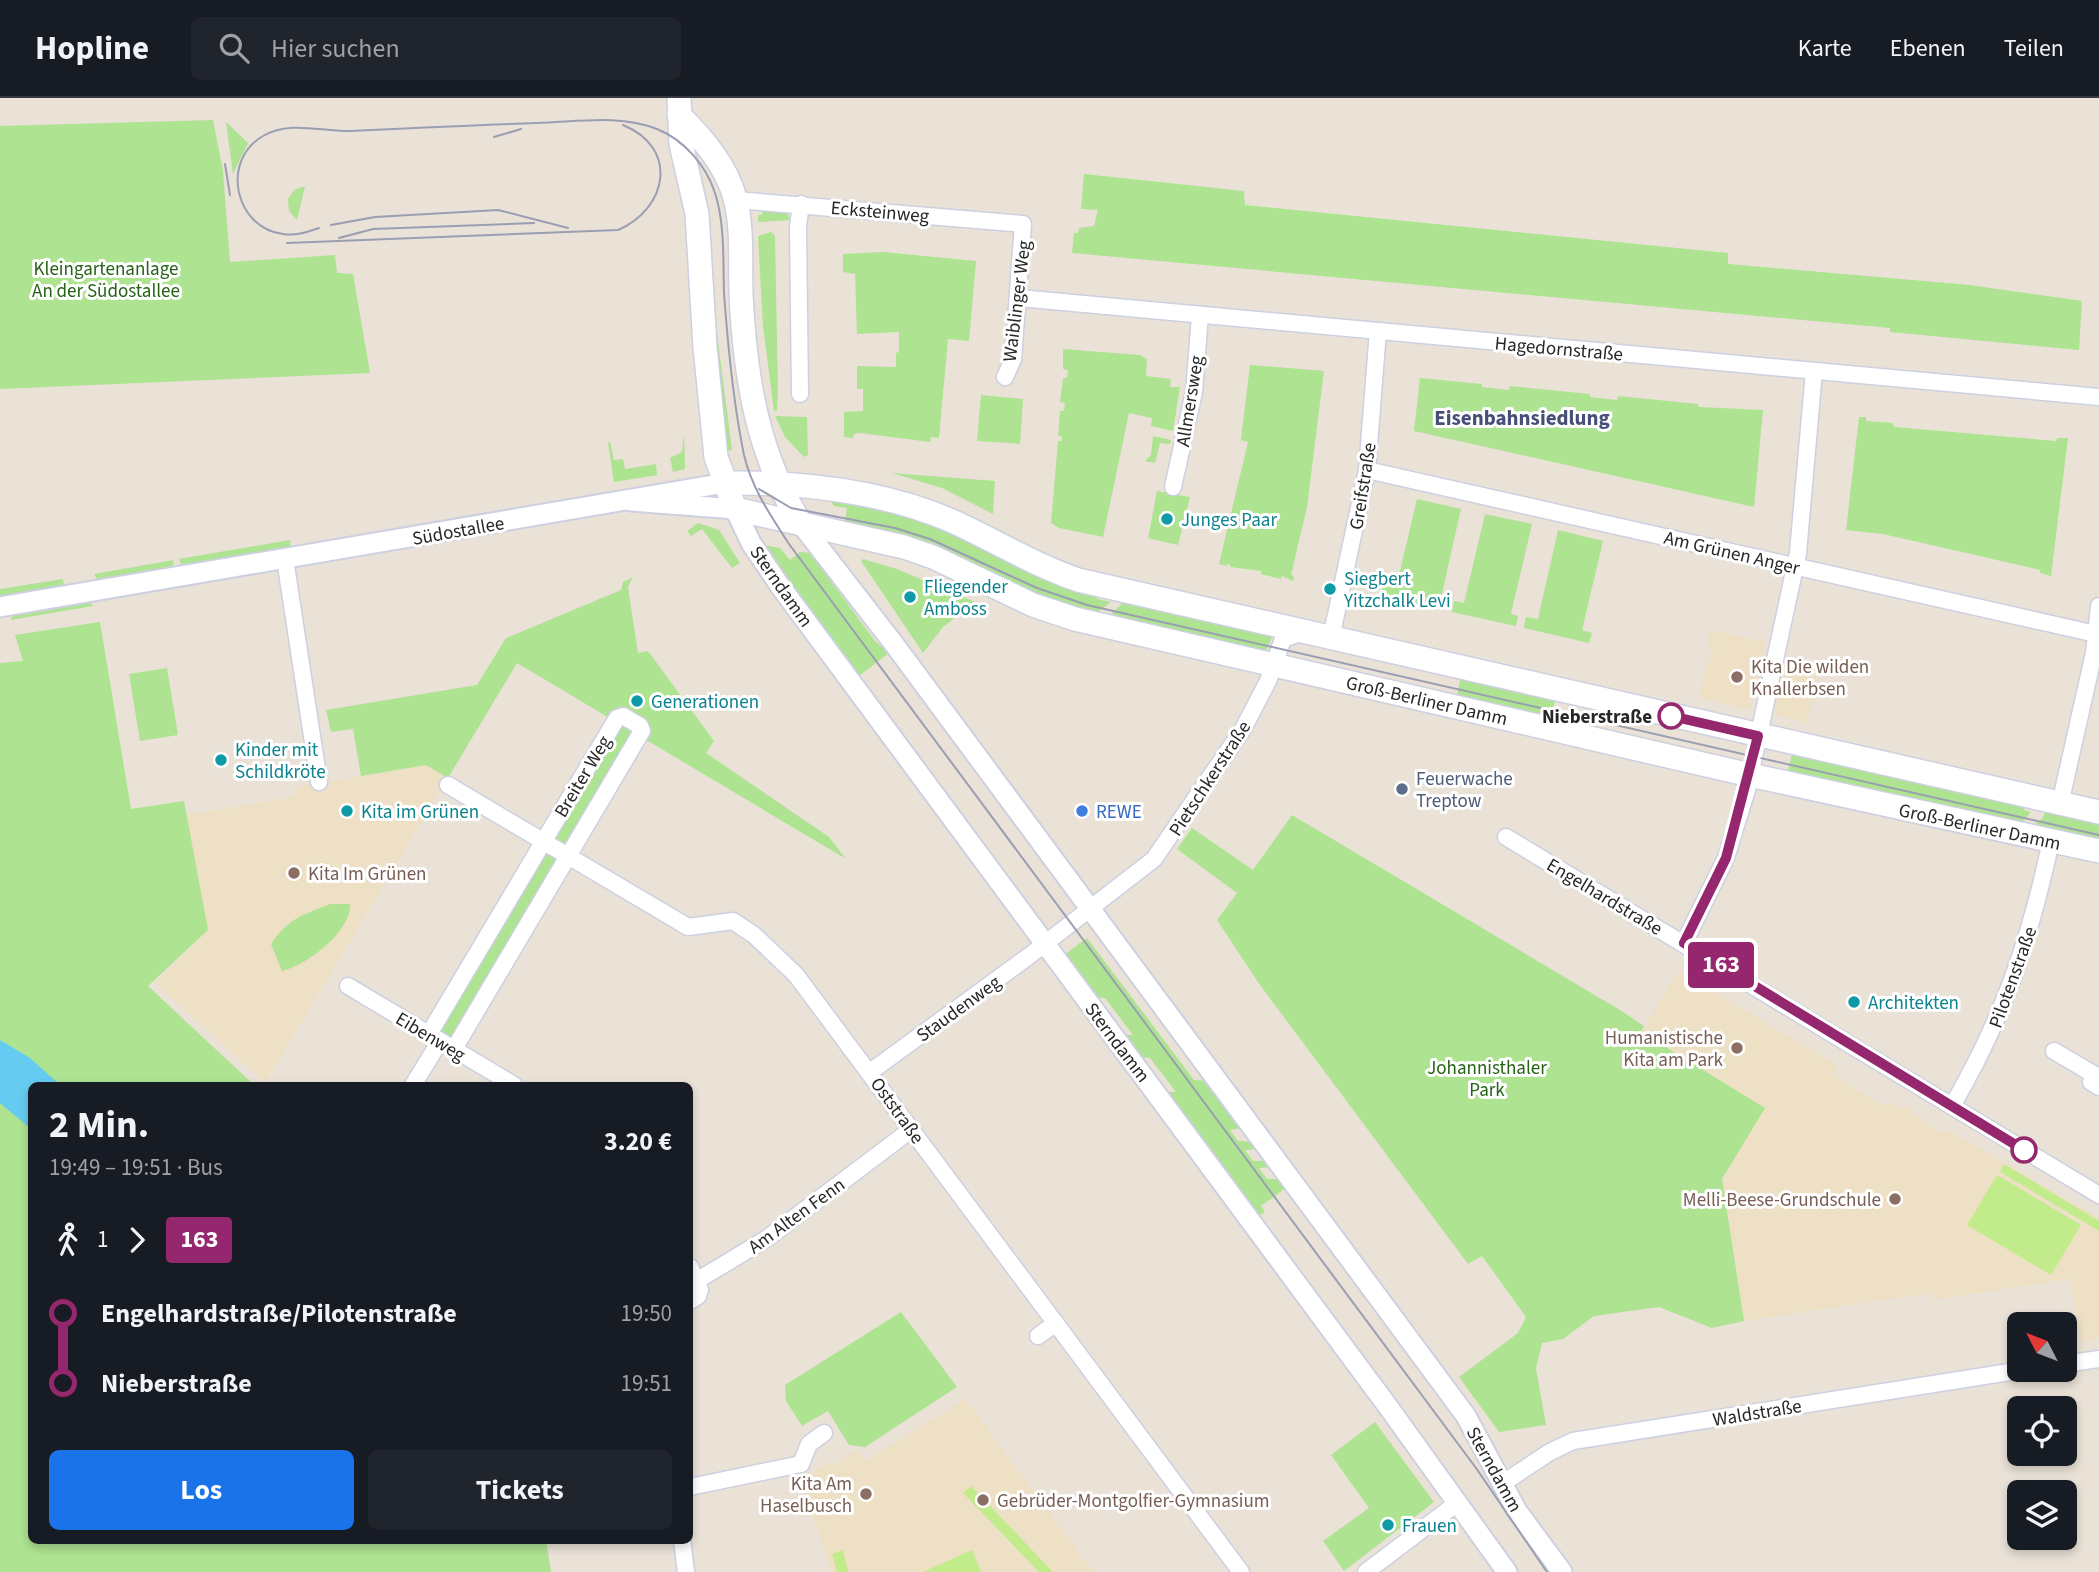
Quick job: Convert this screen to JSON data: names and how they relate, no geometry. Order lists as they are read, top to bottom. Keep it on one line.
{"streets":{"main road":["Sterndamm","Groß-Berliner Damm"],"street":["Ecksteinweg","Waiblinger Weg","Hagedornstraße","Allmersweg","Greifstraße","Südostallee","Am Grünen Anger","Breiter Weg","Pietschkerstraße","Engelhardstraße","Pilotenstraße","Staudenweg","Eibenweg","Oststraße","Am Alten Fenn","Waldstraße"]},"crossings":[["Ecksteinweg","Waiblinger Weg"],["Ecksteinweg","Sterndamm"],["Waiblinger Weg","Hagedornstraße"],["Hagedornstraße","Allmersweg"],["Hagedornstraße","Greifstraße"],["Greifstraße","Am Grünen Anger"],["Greifstraße","Groß-Berliner Damm"],["Südostallee","Sterndamm"],["Sterndamm","Groß-Berliner Damm"],["Sterndamm","Pietschkerstraße"],["Sterndamm","Staudenweg"],["Sterndamm","Waldstraße"],["Groß-Berliner Damm","Pietschkerstraße"],["Groß-Berliner Damm","Pilotenstraße"],["Breiter Weg","Eibenweg"],["Breiter Weg","Oststraße"],["Pietschkerstraße","Staudenweg"],["Engelhardstraße","Pilotenstraße"],["Staudenweg","Oststraße"],["Oststraße","Am Alten Fenn"]],"districts":["Eisenbahnsiedlung"],"parks":["Kleingartenanlage An der Südostallee","Johannisthaler Park"],"places":["Junges Paar","Siegbert Yitzchalk Levi","Fliegender Amboss","Kita Die wilden Knallerbsen","Generationen","Nieberstraße","Kinder mit Schildkröte","Feuerwache Treptow","Kita im Grünen","REWE","Kita Im Grünen","Architekten","Humanistische Kita am Park","Melli-Beese-Grundschule","Kita Am Haselbusch","Gebrüder-Montgolfier-Gymnasium","Frauen"],"lines":["bus line 163"],"north":"top left","page":{"header":"Hopline","search":"Hier suchen","nav":["Karte","Ebenen","Teilen"],"on_map":"163","heading":["2 Min.","19:49 – 19:51 · Bus","3.20 €"],"legs":["1","163"],"list":[{"name":"Engelhardstraße/Pilotenstraße","value":"19:50"},{"name":"Nieberstraße","value":"19:51"}],"buttons":["Los","Tickets"]}}
